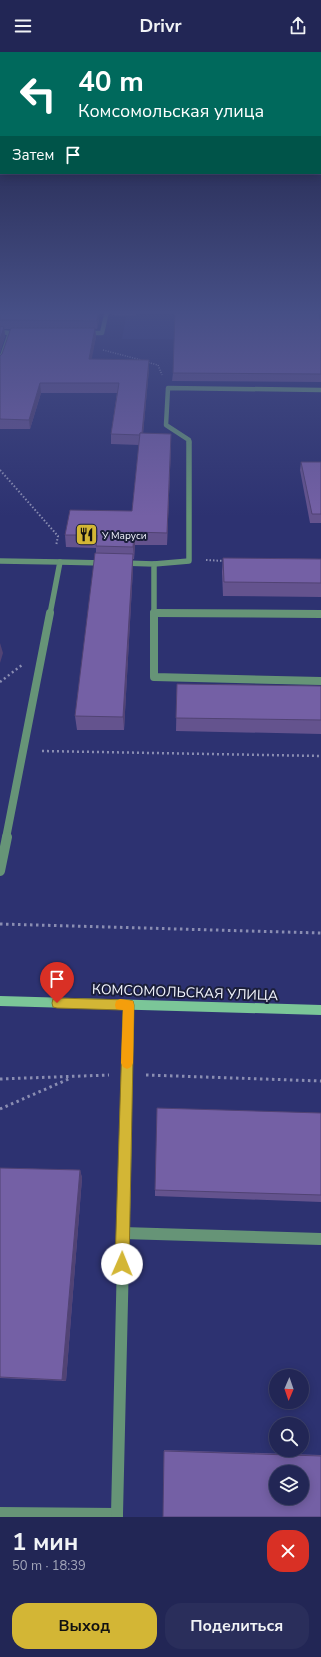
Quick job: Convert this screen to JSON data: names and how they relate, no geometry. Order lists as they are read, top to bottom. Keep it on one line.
{"streets":{"main road":["КОМСОМОЛЬСКАЯ УЛИЦА"]},"places":{"restaurant":["У Маруси"]},"north":"bottom","page":{"header":"Drivr","turn":["40 m","Комсомольская улица"],"then":"Затем","heading":["1 мин","50 m · 18:39"],"buttons":["Выход","Поделиться"]}}
